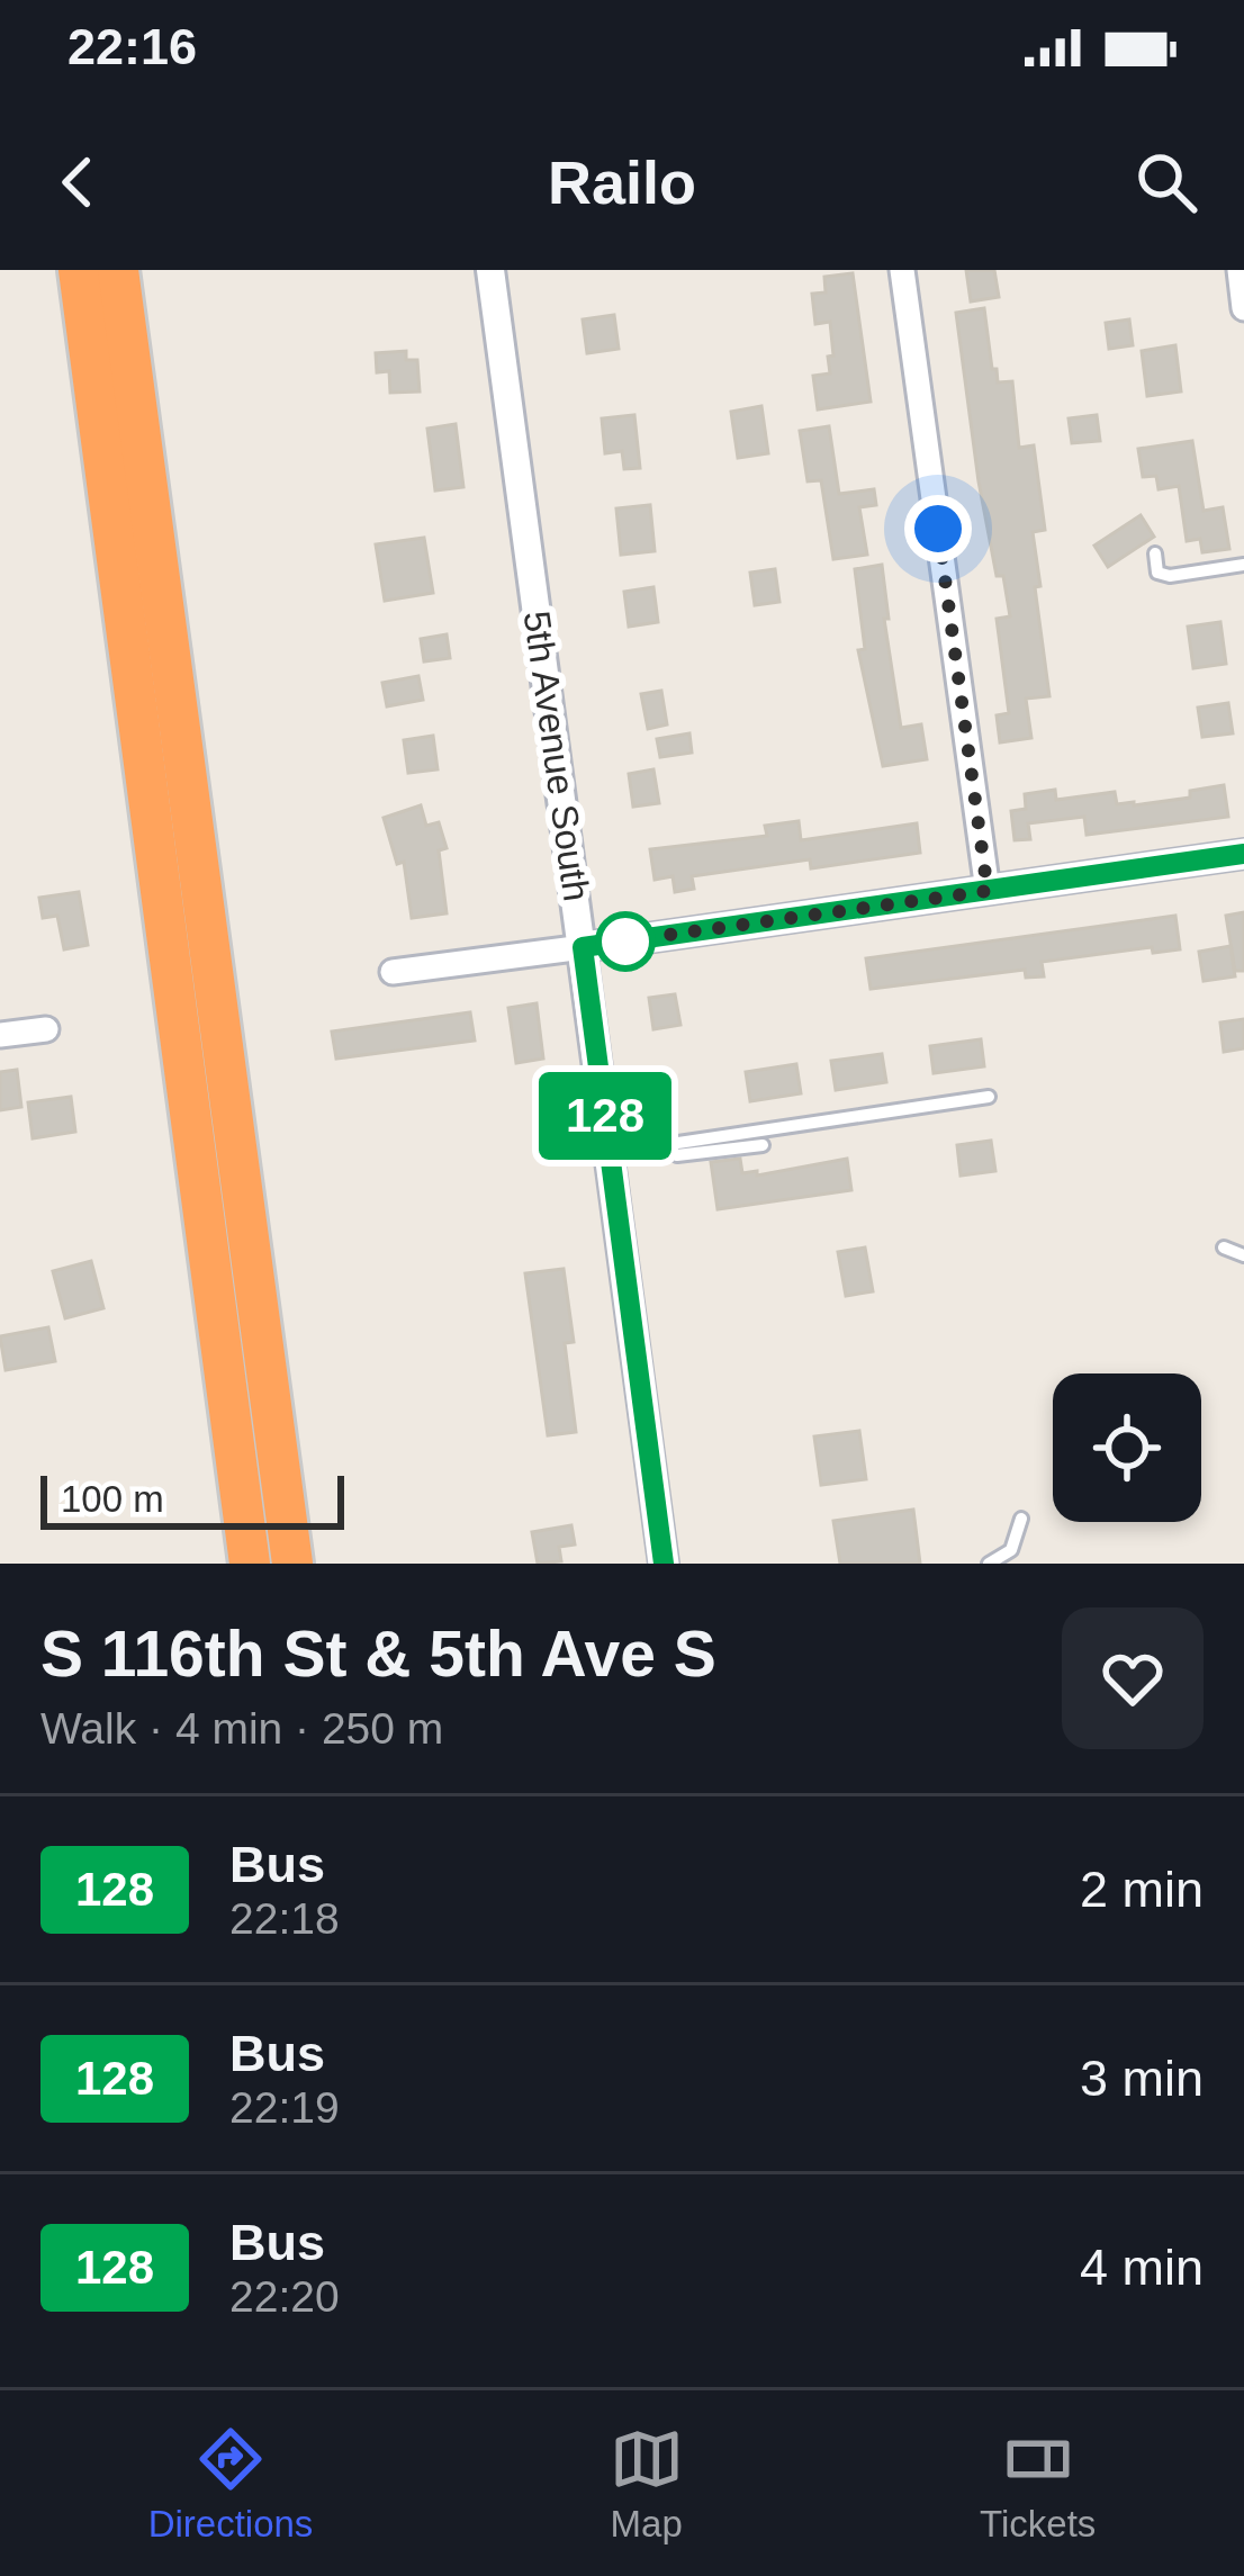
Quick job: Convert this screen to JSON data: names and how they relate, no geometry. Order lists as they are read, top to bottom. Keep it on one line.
{"streets":{"street":["5th Avenue South"]},"lines":["bus line 128"],"scale_bar":"100 m","page":{"status":"22:16","header":"Railo","on_map":"128","scale":"100 m","heading":["S 116th St & 5th Ave S","Walk · 4 min · 250 m"],"list":[{"mark":"128","name":"Bus","note":"22:18","value":"2 min"},{"mark":"128","name":"Bus","note":"22:19","value":"3 min"},{"mark":"128","name":"Bus","note":"22:20","value":"4 min"}],"tabs":["Directions","Map","Tickets"]}}
